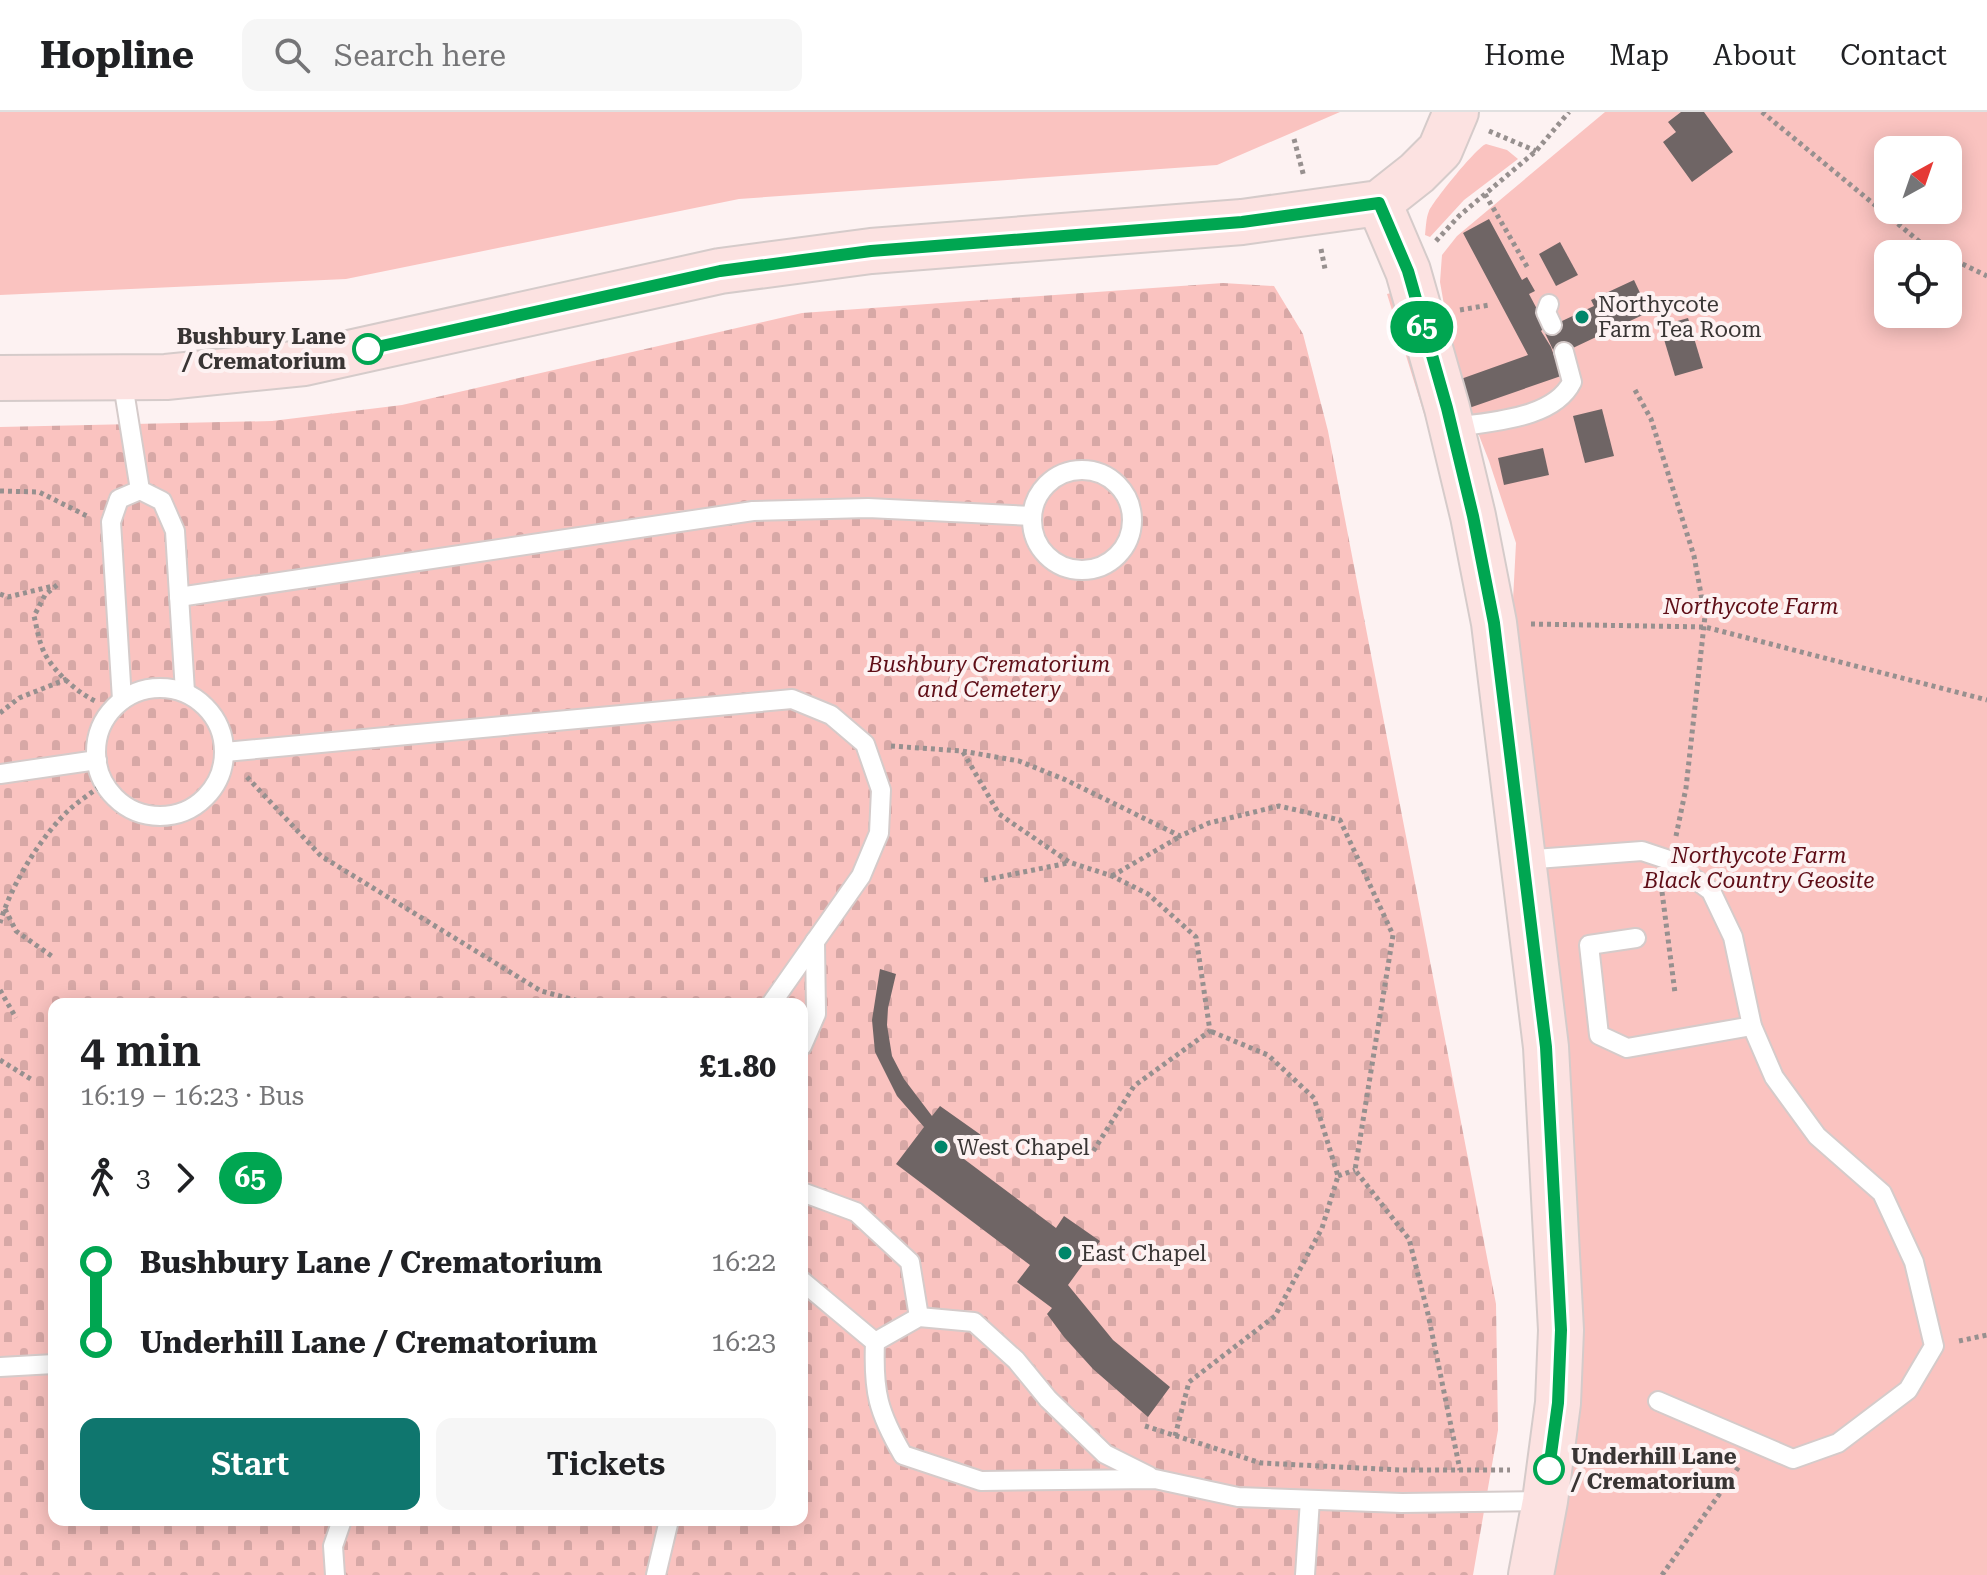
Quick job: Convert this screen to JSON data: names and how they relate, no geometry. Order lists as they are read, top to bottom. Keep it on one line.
{"parks":["Northycote Farm","Bushbury Crematorium and Cemetery","Northycote Farm Black Country Geosite"],"places":["Northycote Farm Tea Room","Bushbury Lane / Crematorium","West Chapel","East Chapel","Underhill Lane / Crematorium"],"lines":["bus line 65"],"north":"top right","page":{"header":"Hopline","search":"Search here","nav":["Home","Map","About","Contact"],"on_map":"65","heading":["4 min","16:19 – 16:23 · Bus","£1.80"],"legs":["3","65"],"list":[{"name":"Bushbury Lane / Crematorium","value":"16:22"},{"name":"Underhill Lane / Crematorium","value":"16:23"}],"buttons":["Start","Tickets"]}}
